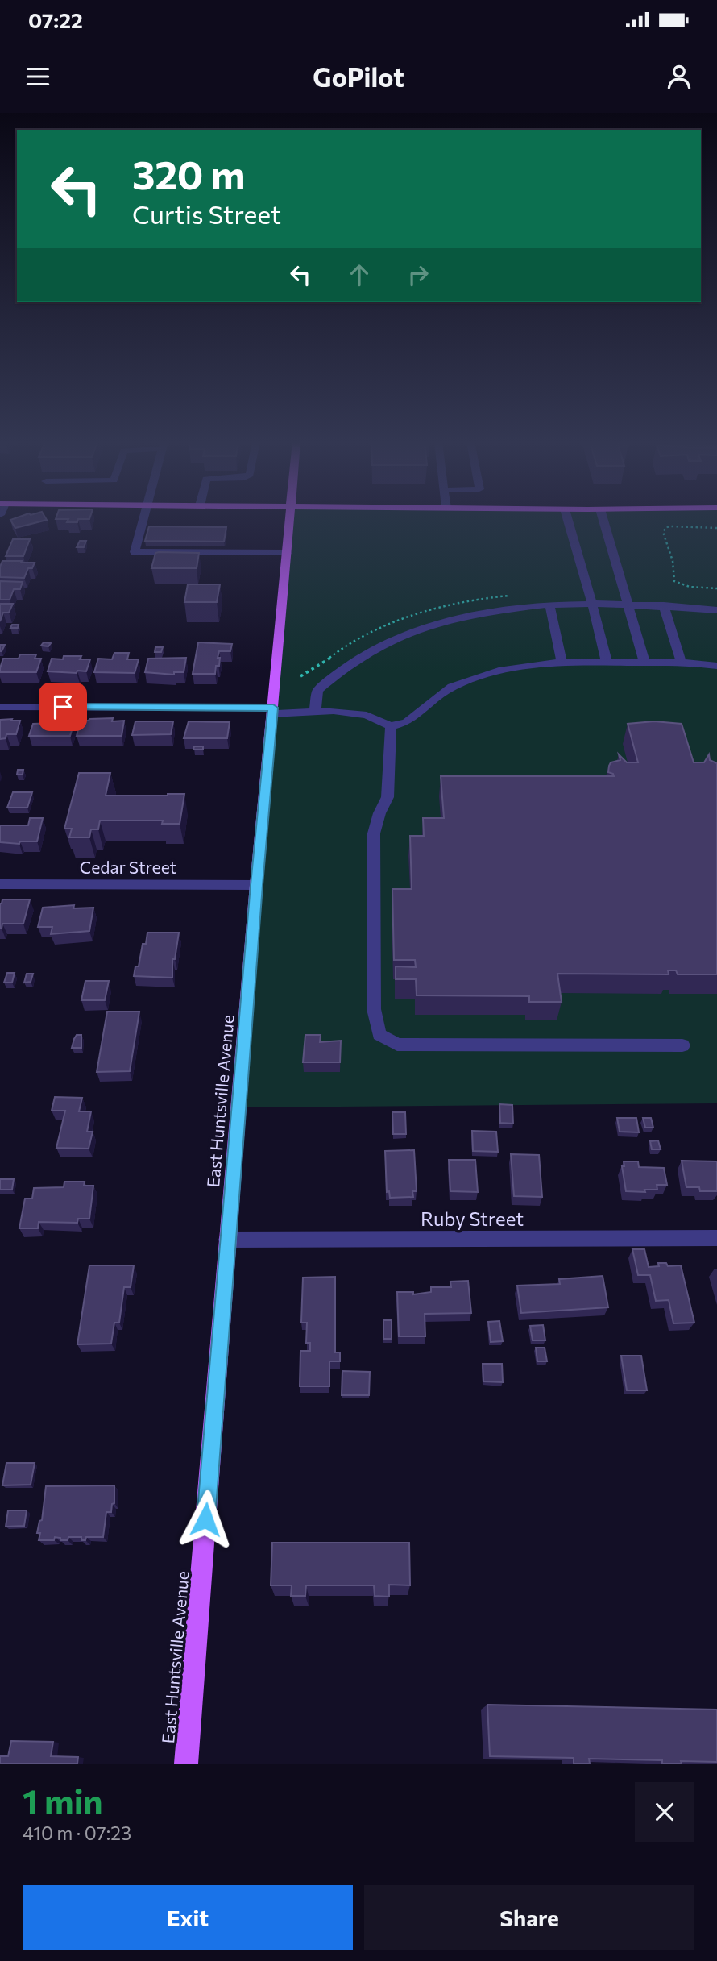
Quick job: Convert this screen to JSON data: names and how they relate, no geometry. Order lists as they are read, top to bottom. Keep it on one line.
{"streets":{"main road":["East Huntsville Avenue"],"street":["Cedar Street","Ruby Street"]},"crossings":[["Cedar Street","East Huntsville Avenue"],["East Huntsville Avenue","Ruby Street"]],"page":{"status":"07:22","header":"GoPilot","turn":["320 m","Curtis Street"],"heading":["1 min","410 m · 07:23"],"buttons":["Exit","Share"]}}
